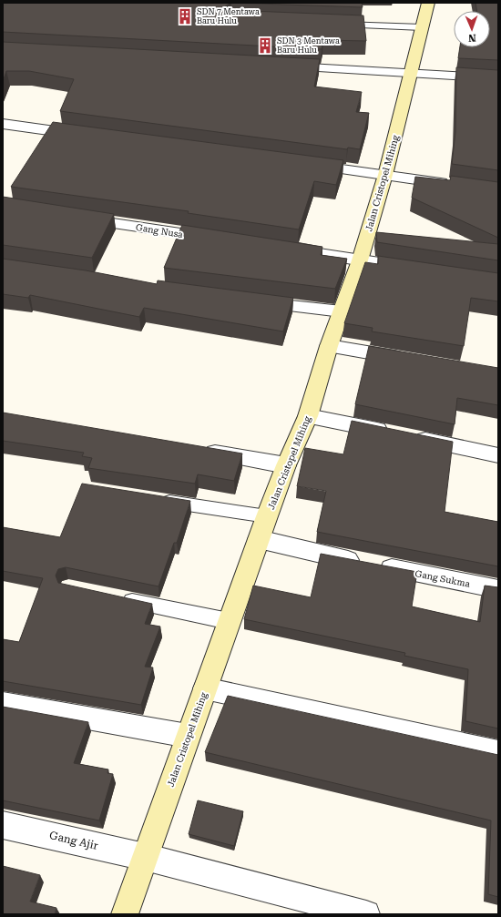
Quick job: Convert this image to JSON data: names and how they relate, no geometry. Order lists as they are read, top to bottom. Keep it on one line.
{"streets":{"street":["Jalan Cristopel Mihing","Gang Nusa","Gang Sukma","Gang Ajir"]},"crossings":[["Jalan Cristopel Mihing","Gang Sukma"],["Jalan Cristopel Mihing","Gang Ajir"]],"places":{"building":["SDN 7 Mentawa Baru Hulu","SDN 3 Mentawa Baru Hulu"]},"north":"bottom"}
